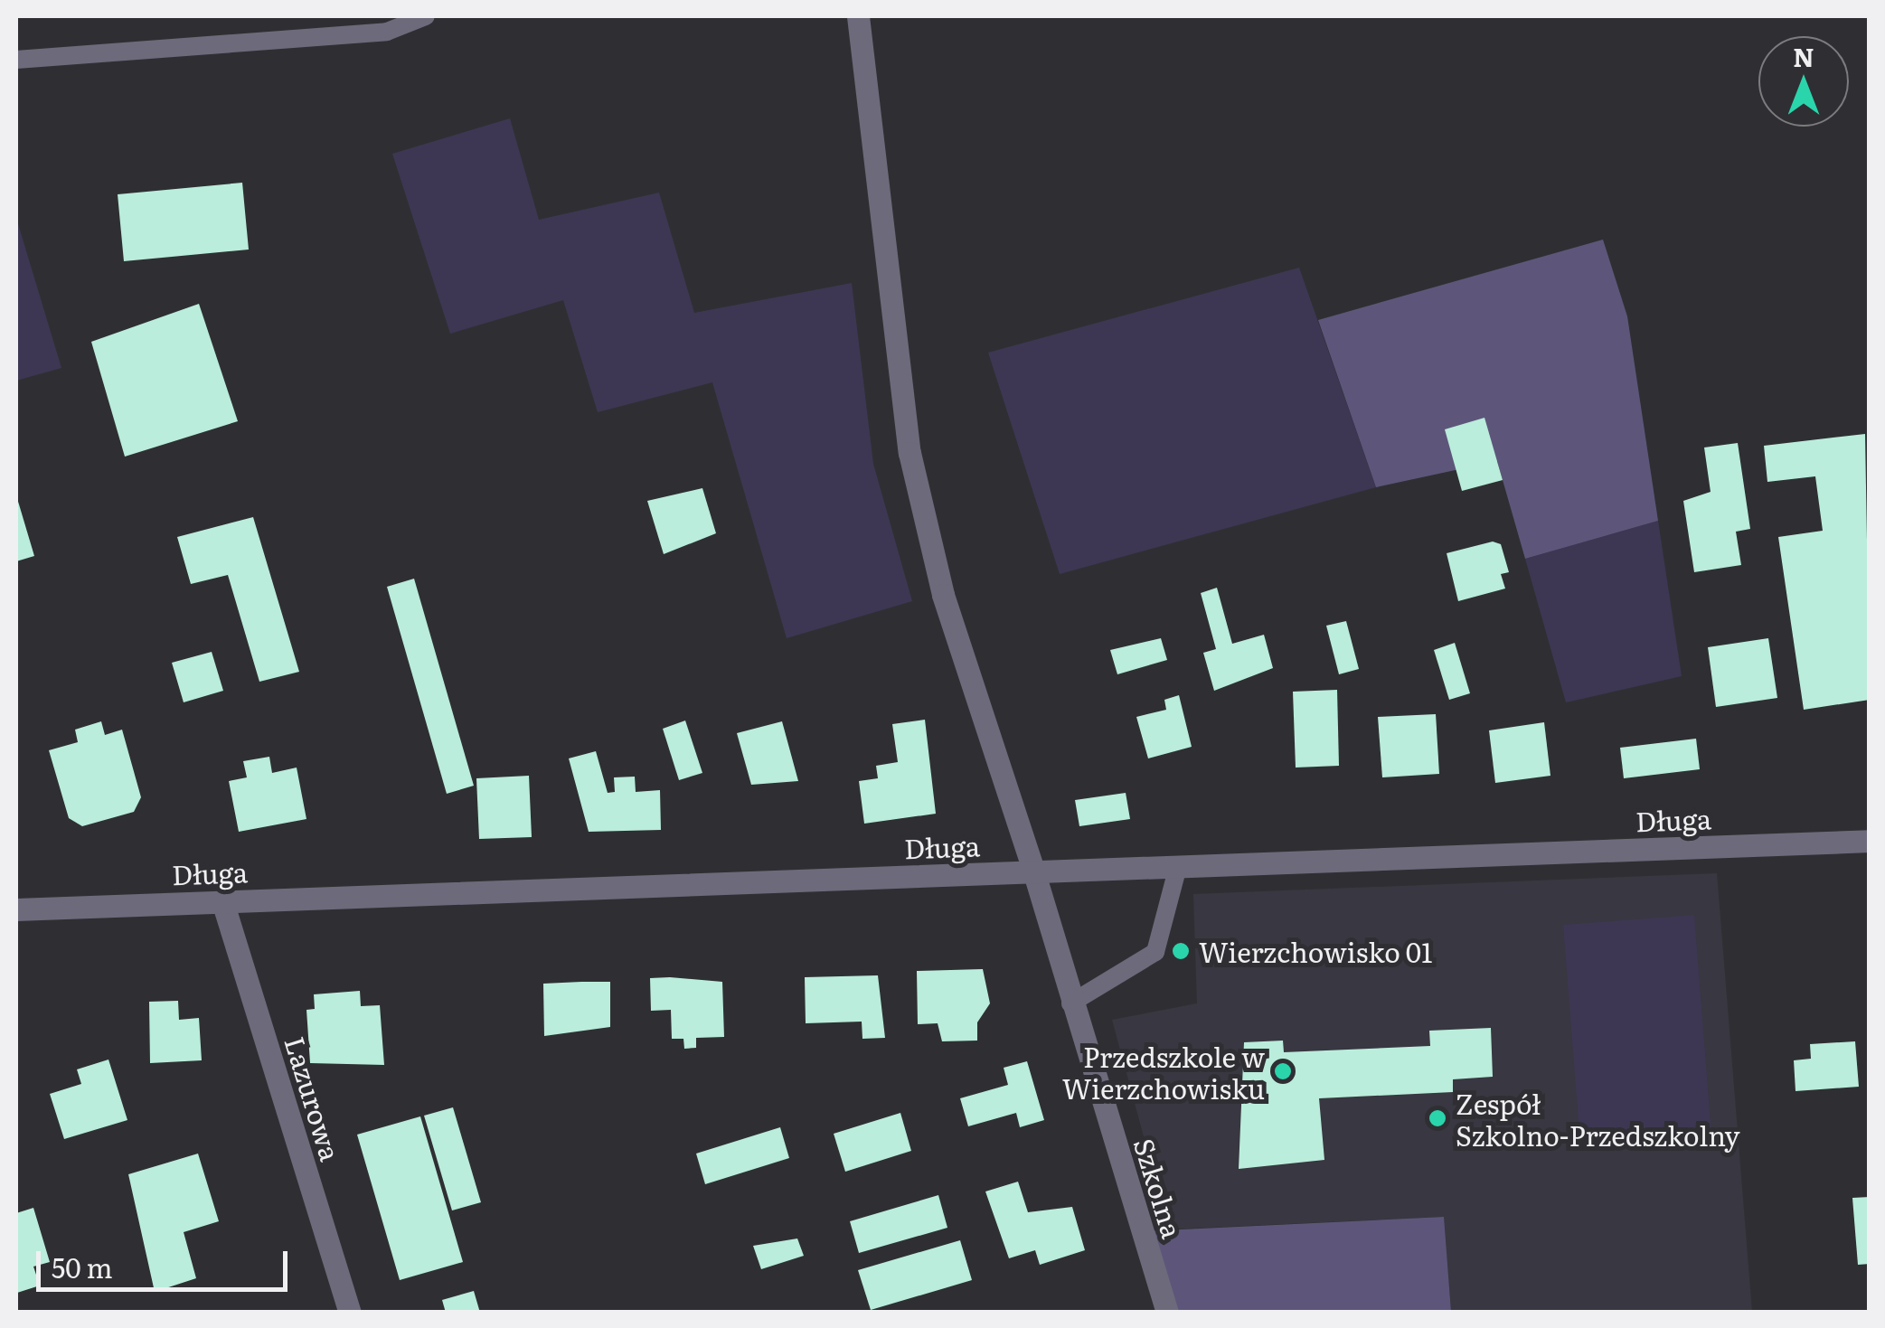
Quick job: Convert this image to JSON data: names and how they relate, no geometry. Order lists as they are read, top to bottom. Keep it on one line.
{"streets":{"street":["Długa","Lazurowa","Szkolna"]},"crossings":[["Długa","Lazurowa"],["Długa","Szkolna"]],"places":["Wierzchowisko 01","Przedszkole w Wierzchowisku","Zespół Szkolno-Przedszkolny"],"scale_bar":"50 m","north":"top"}
